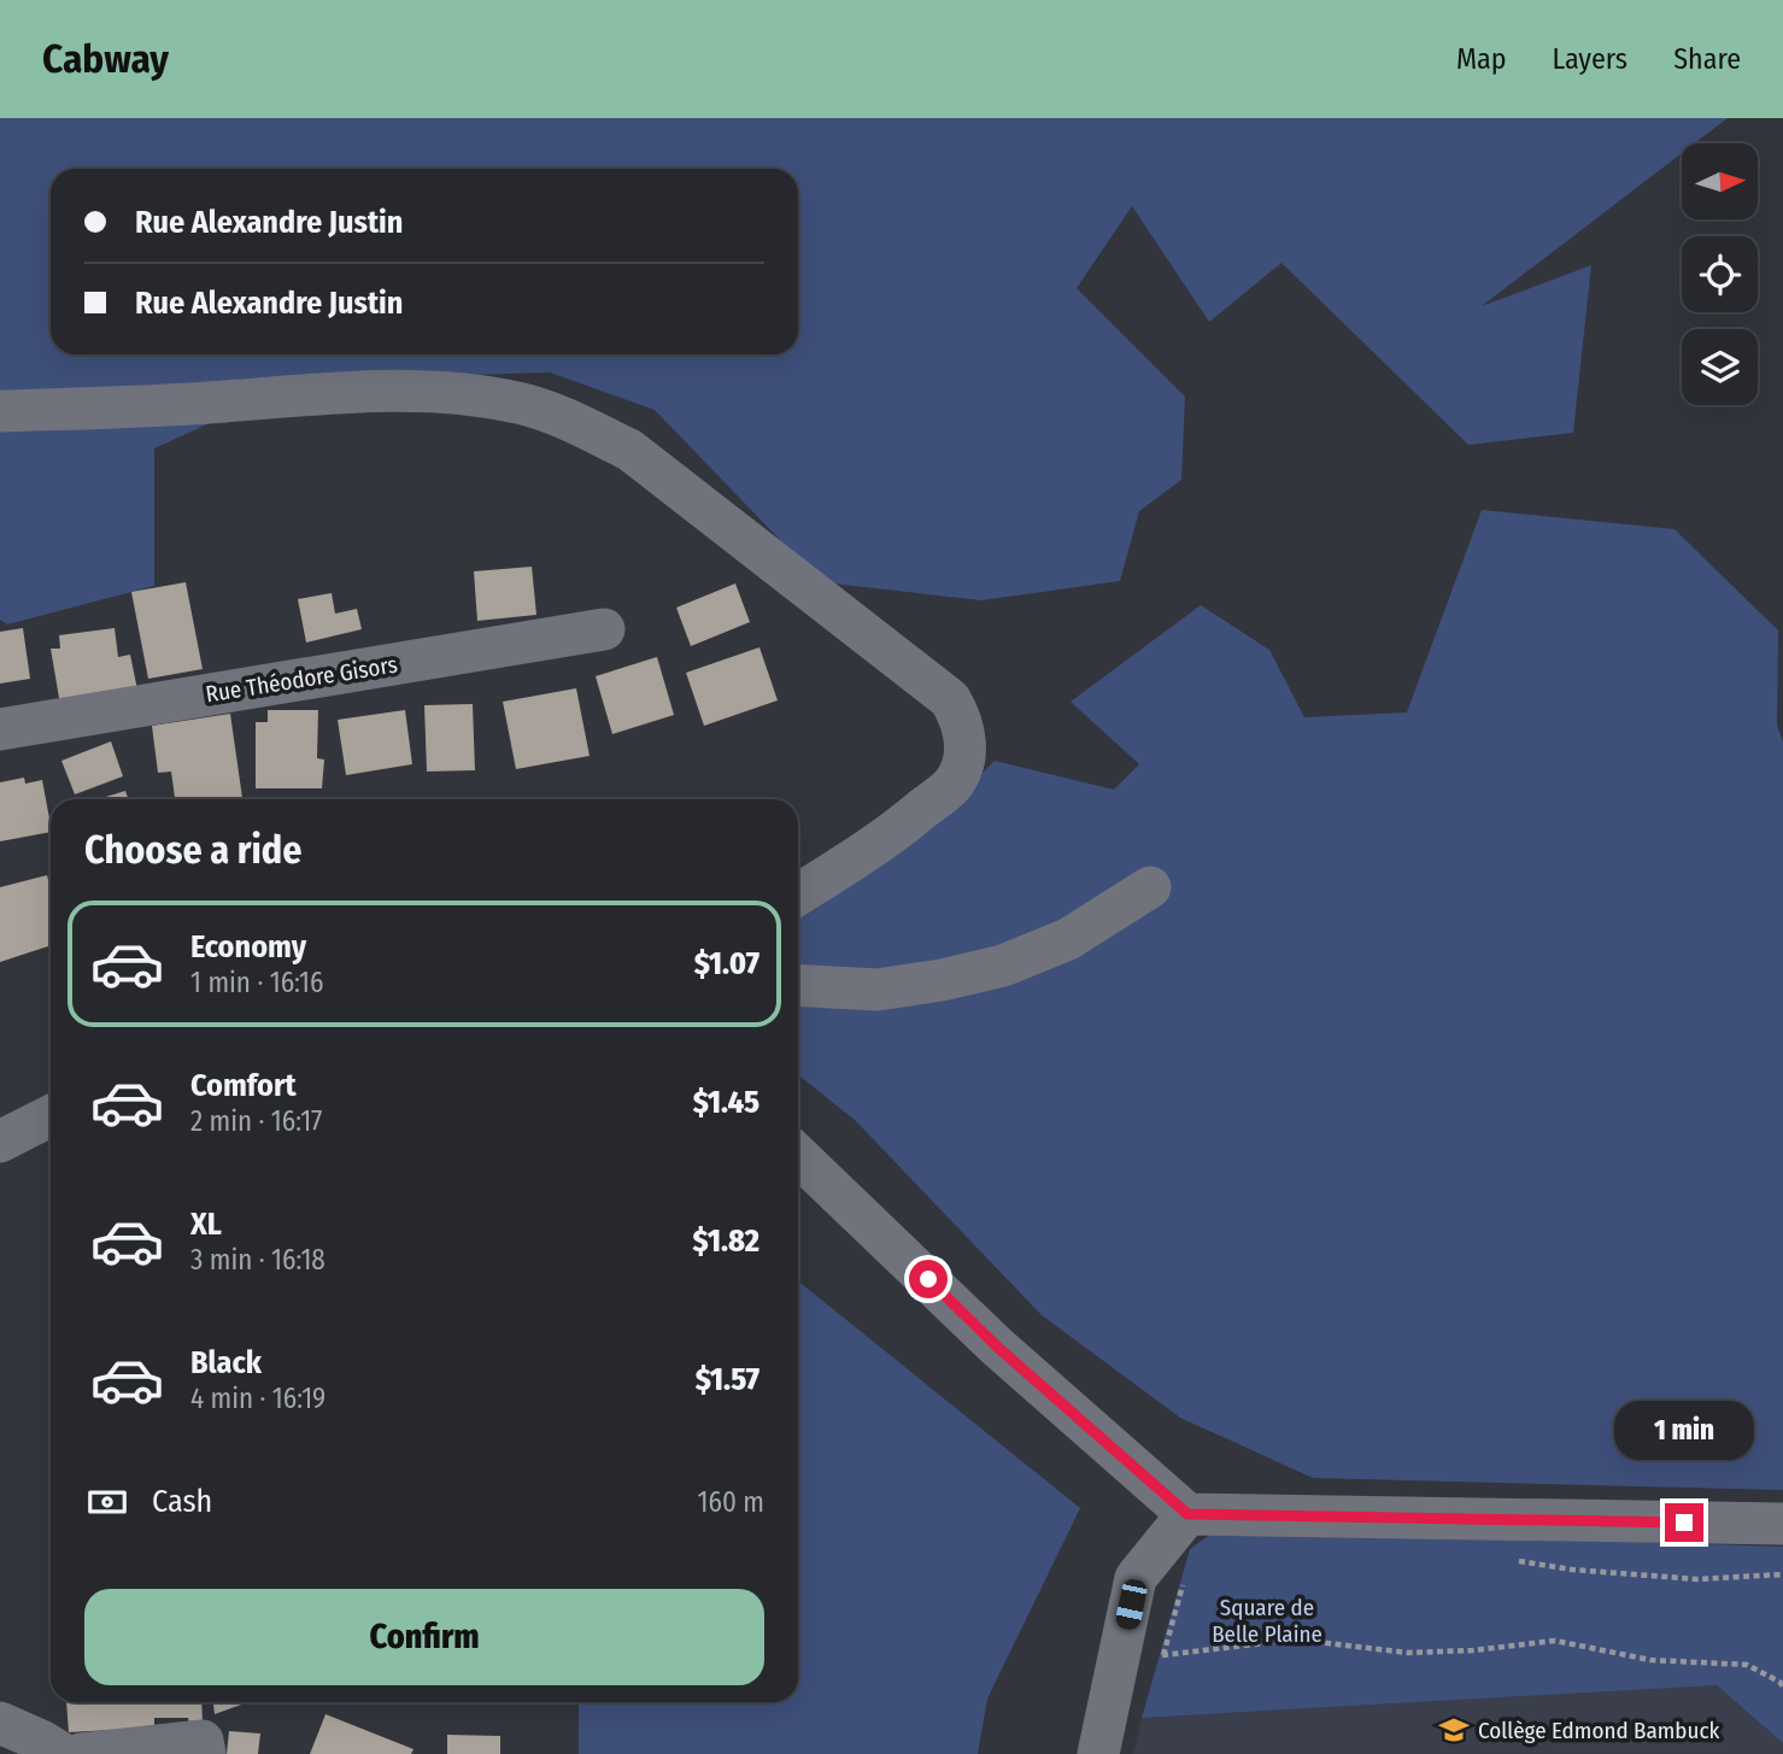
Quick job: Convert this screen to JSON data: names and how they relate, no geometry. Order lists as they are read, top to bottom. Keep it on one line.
{"streets":{"street":["Rue Théodore Gisors"]},"parks":["Square de Belle Plaine"],"places":{"school or university":["Collège Edmond Bambuck"]},"north":"right","page":{"header":"Cabway","nav":["Map","Layers","Share"],"banner":["Rue Alexandre Justin","Rue Alexandre Justin"],"heading":"Choose a ride","list":[{"name":"Economy","note":"1 min · 16:16","value":"$1.07"},{"name":"Comfort","note":"2 min · 16:17","value":"$1.45"},{"name":"XL","note":"3 min · 16:18","value":"$1.82"},{"name":"Black","note":"4 min · 16:19","value":"$1.57"}],"bubble":"1 min","pay":["Cash","160 m"],"buttons":"Confirm"}}
